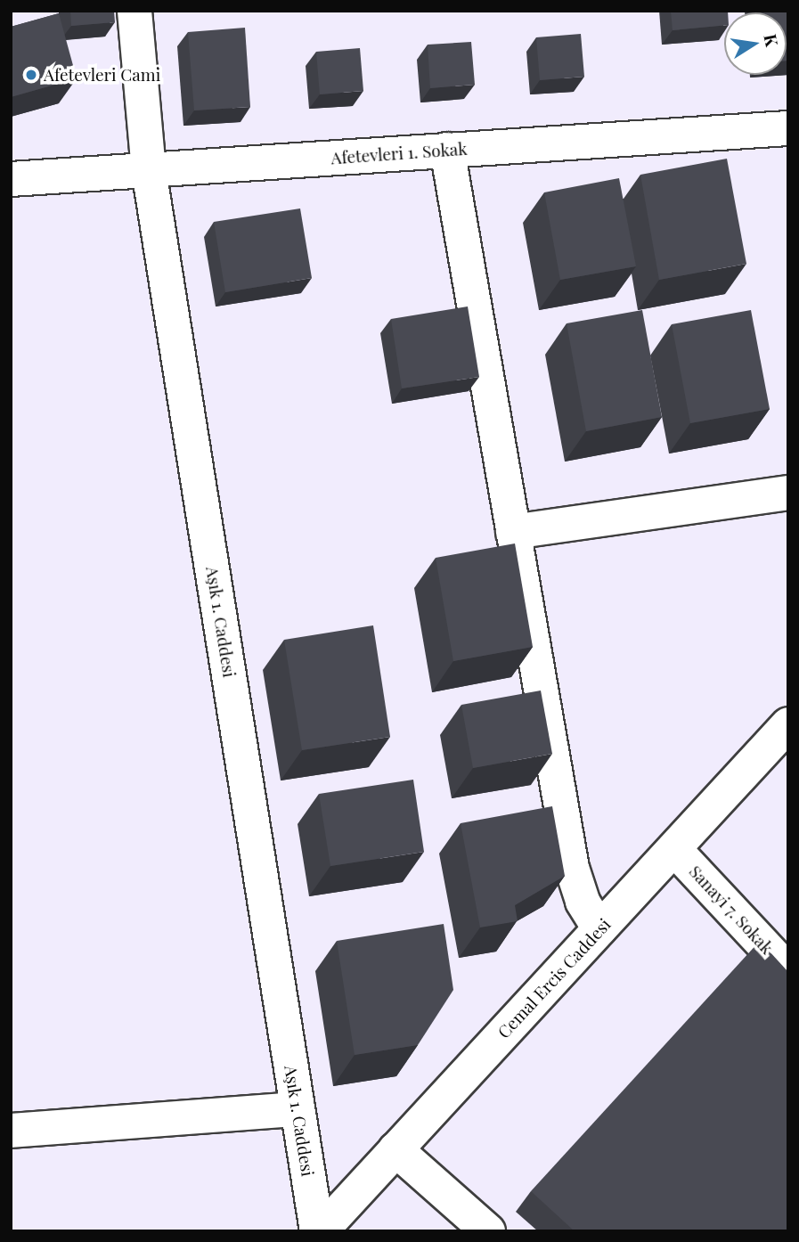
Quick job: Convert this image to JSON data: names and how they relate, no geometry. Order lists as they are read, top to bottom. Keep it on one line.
{"streets":{"street":["Afetevleri 1. Sokak","Aşık 1. Caddesi","Sanayi 7. Sokak","Cemal Ercis Caddesi"]},"crossings":[["Afetevleri 1. Sokak","Aşık 1. Caddesi"],["Aşık 1. Caddesi","Cemal Ercis Caddesi"],["Sanayi 7. Sokak","Cemal Ercis Caddesi"]],"places":["Afetevleri Cami"],"north":"right"}
